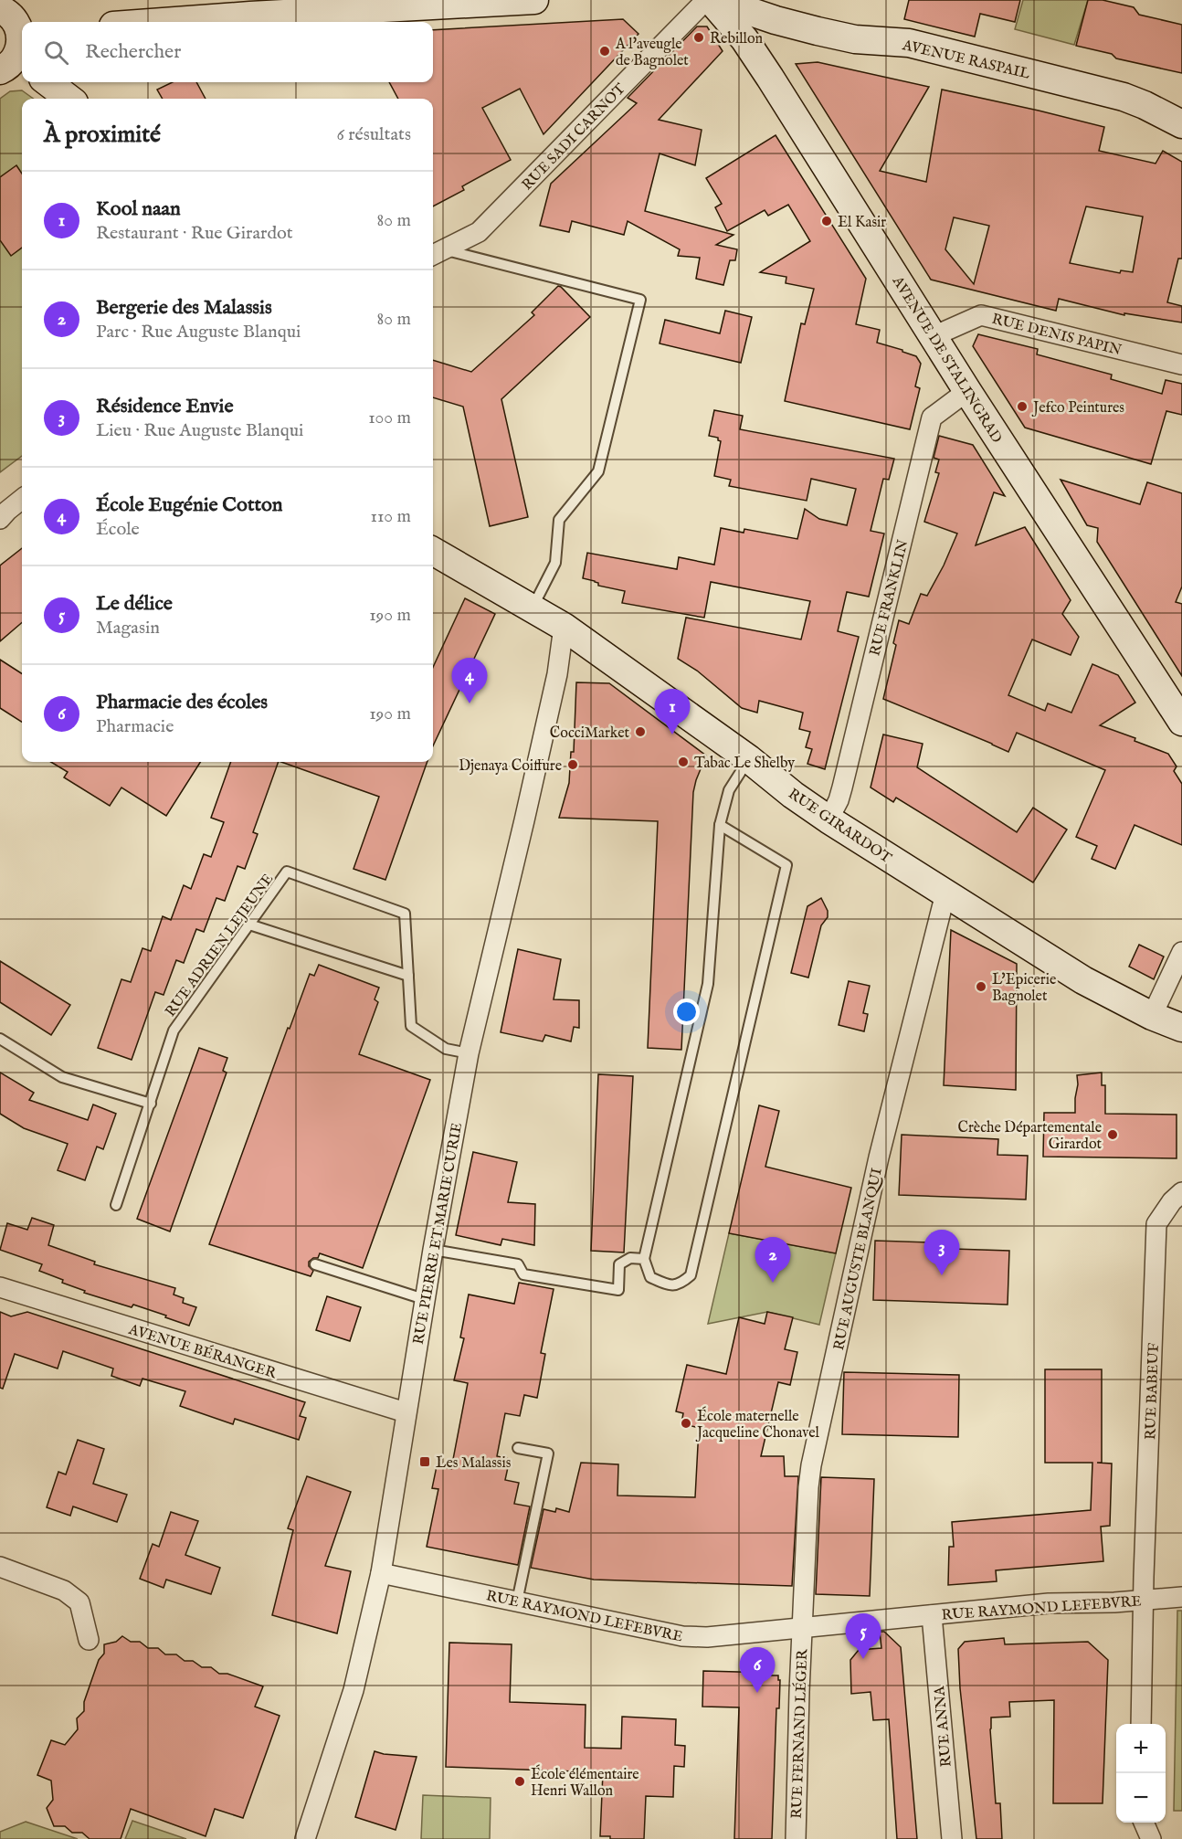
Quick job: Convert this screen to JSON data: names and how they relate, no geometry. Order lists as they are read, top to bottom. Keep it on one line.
{"streets":{"main road":["AVENUE RASPAIL","AVENUE DE STALINGRAD","RUE GIRARDOT"],"street":["RUE SADI CARNOT","RUE DENIS PAPIN","RUE FRANKLIN","RUE PIERRE ET MARIE CURIE","RUE AUGUSTE BLANQUI","AVENUE BÉRANGER","RUE BABEUF","RUE RAYMOND LEFEBVRE","RUE ANNA","RUE FERNAND LÉGER"],"lane":["RUE ADRIEN LEJEUNE"]},"crossings":[["RUE DENIS PAPIN","AVENUE DE STALINGRAD"],["AVENUE DE STALINGRAD","RUE FRANKLIN"],["RUE FRANKLIN","RUE GIRARDOT"],["RUE GIRARDOT","RUE PIERRE ET MARIE CURIE"],["RUE GIRARDOT","RUE AUGUSTE BLANQUI"],["RUE ADRIEN LEJEUNE","RUE PIERRE ET MARIE CURIE"],["RUE PIERRE ET MARIE CURIE","AVENUE BÉRANGER"],["RUE PIERRE ET MARIE CURIE","RUE RAYMOND LEFEBVRE"],["RUE AUGUSTE BLANQUI","RUE RAYMOND LEFEBVRE"],["RUE AUGUSTE BLANQUI","RUE FERNAND LÉGER"],["RUE BABEUF","RUE RAYMOND LEFEBVRE"],["RUE RAYMOND LEFEBVRE","RUE ANNA"],["RUE RAYMOND LEFEBVRE","RUE FERNAND LÉGER"]],"places":{"other":["Rebillon","A l'aveugle de Bagnolet","El Kasir","Jefco Peintures","CocciMarket","Tabac Le Shelby","Djenaya Coiffure","L'Epicerie Bagnolet","Crèche Départementale Girardot","École maternelle Jacqueline Chonavel","École élémentaire Henri Wallon"],"transit":["Les Malassis"]},"page":{"search":"Rechercher","heading":["À proximité","6 résultats"],"list":[{"mark":"1","name":"Kool naan","note":"Restaurant · Rue Girardot","value":"80 m"},{"mark":"2","name":"Bergerie des Malassis","note":"Parc · Rue Auguste Blanqui","value":"80 m"},{"mark":"3","name":"Résidence Envie","note":"Lieu · Rue Auguste Blanqui","value":"100 m"},{"mark":"4","name":"École Eugénie Cotton","note":"École","value":"110 m"},{"mark":"5","name":"Le délice","note":"Magasin","value":"190 m"},{"mark":"6","name":"Pharmacie des écoles","note":"Pharmacie","value":"190 m"}],"pins":["4","1","3","2","5","6"],"map_buttons":["+","−"]}}
